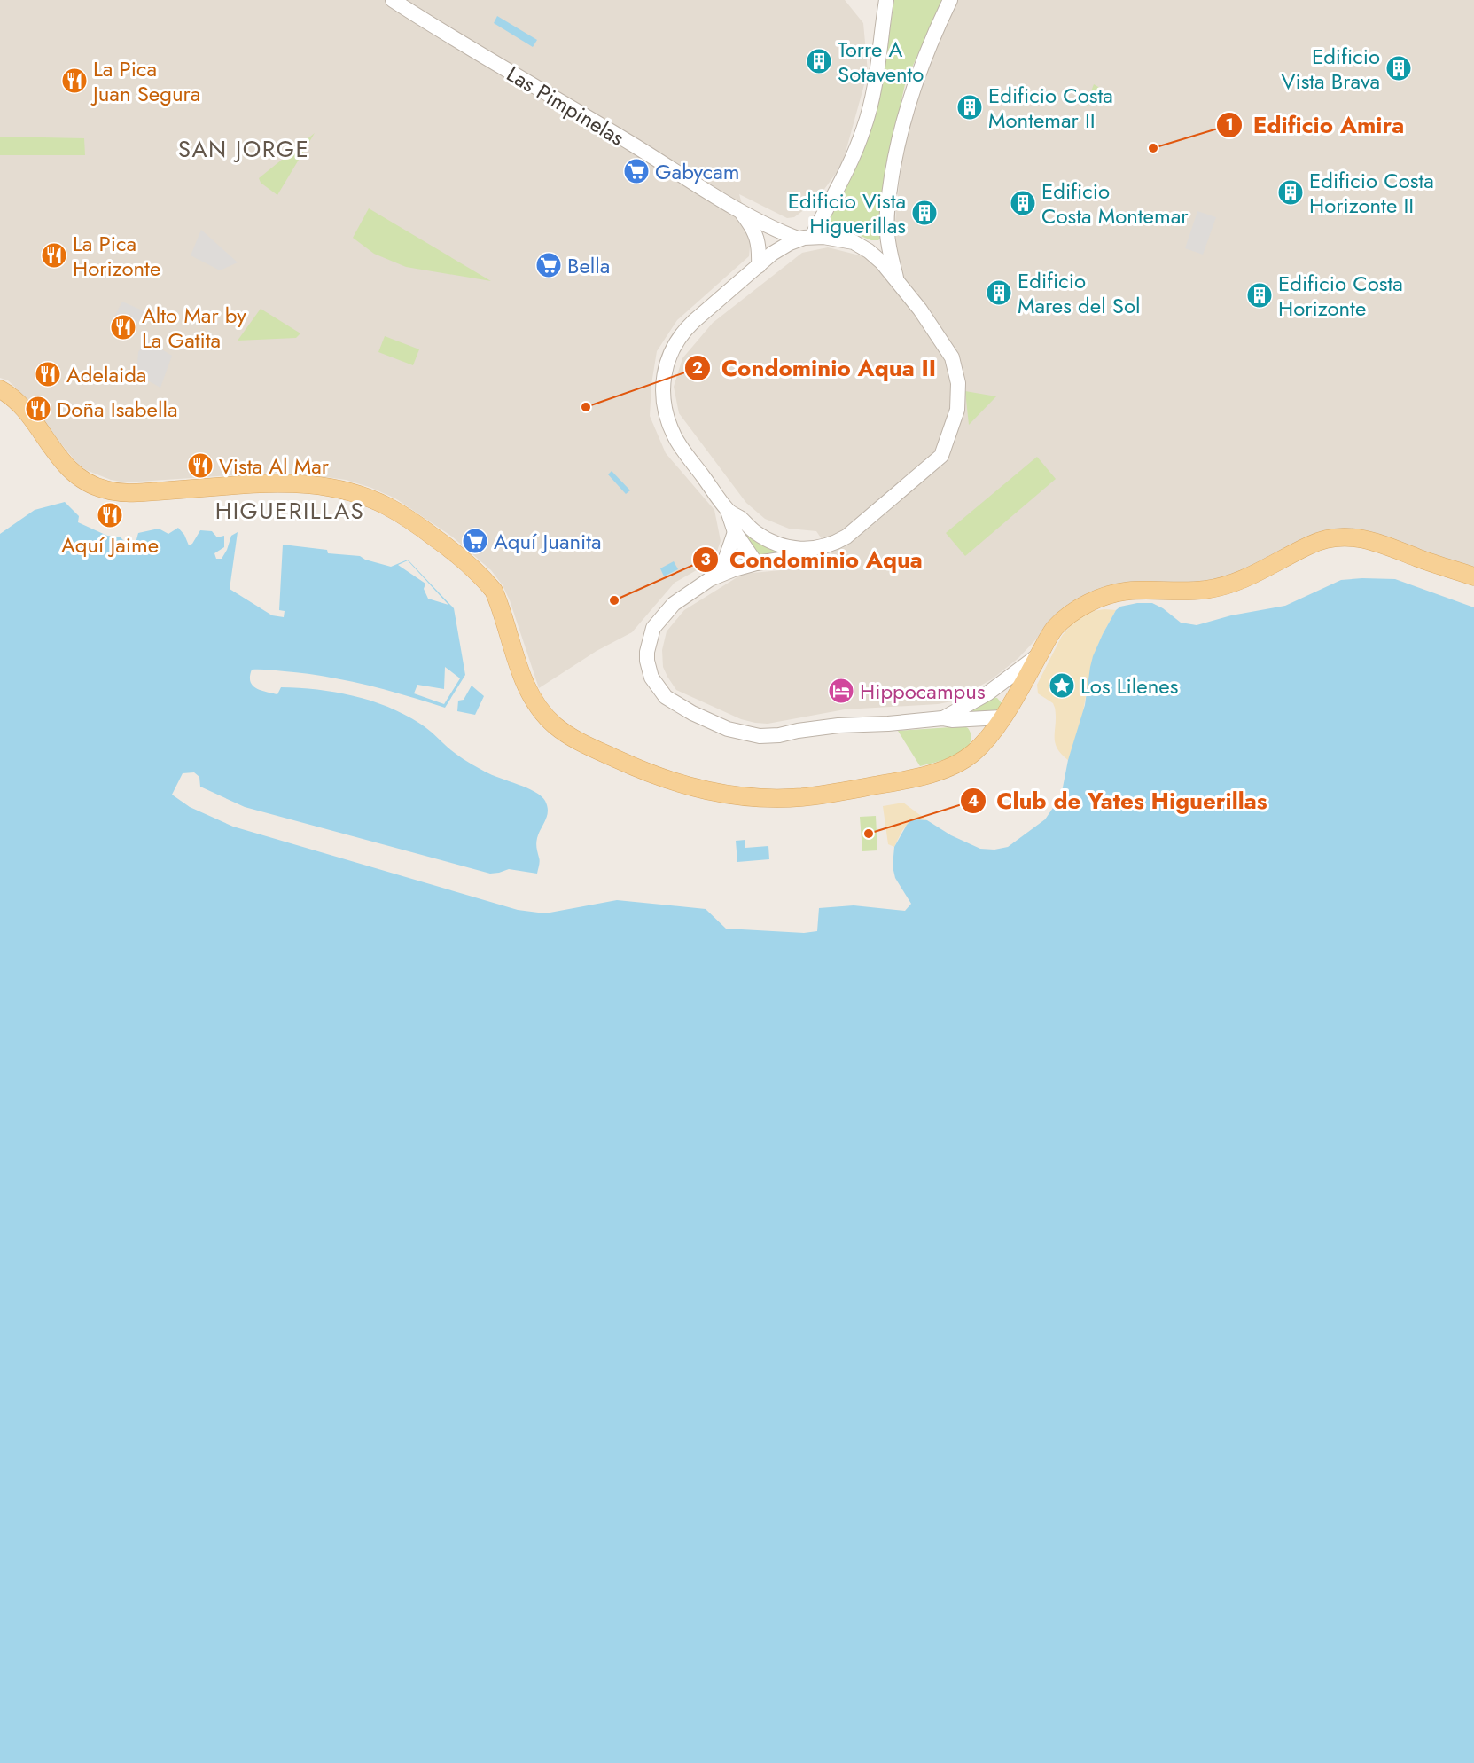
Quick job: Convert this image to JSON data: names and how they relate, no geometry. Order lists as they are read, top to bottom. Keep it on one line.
{"streets":{"street":["Las Pimpinelas"]},"districts":["SAN JORGE","HIGUERILLAS"],"places":{"building":["Torre A Sotavento","Edificio Vista Brava","Edificio Costa Montemar II","Edificio Costa Horizonte II","Edificio Costa Montemar","Edificio Vista Higuerillas","Edificio Mares del Sol","Edificio Costa Horizonte"],"restaurant":["La Pica Juan Segura","La Pica Horizonte","Alto Mar by La Gatita","Adelaida","Doña Isabella","Vista Al Mar","Aquí Jaime"],"other":["Edificio Amira","Condominio Aqua II","Condominio Aqua","Club de Yates Higuerillas"],"supermarket":["Gabycam","Bella","Aquí Juanita"],"place":["Los Lilenes"],"hotel":["Hippocampus"]}}
